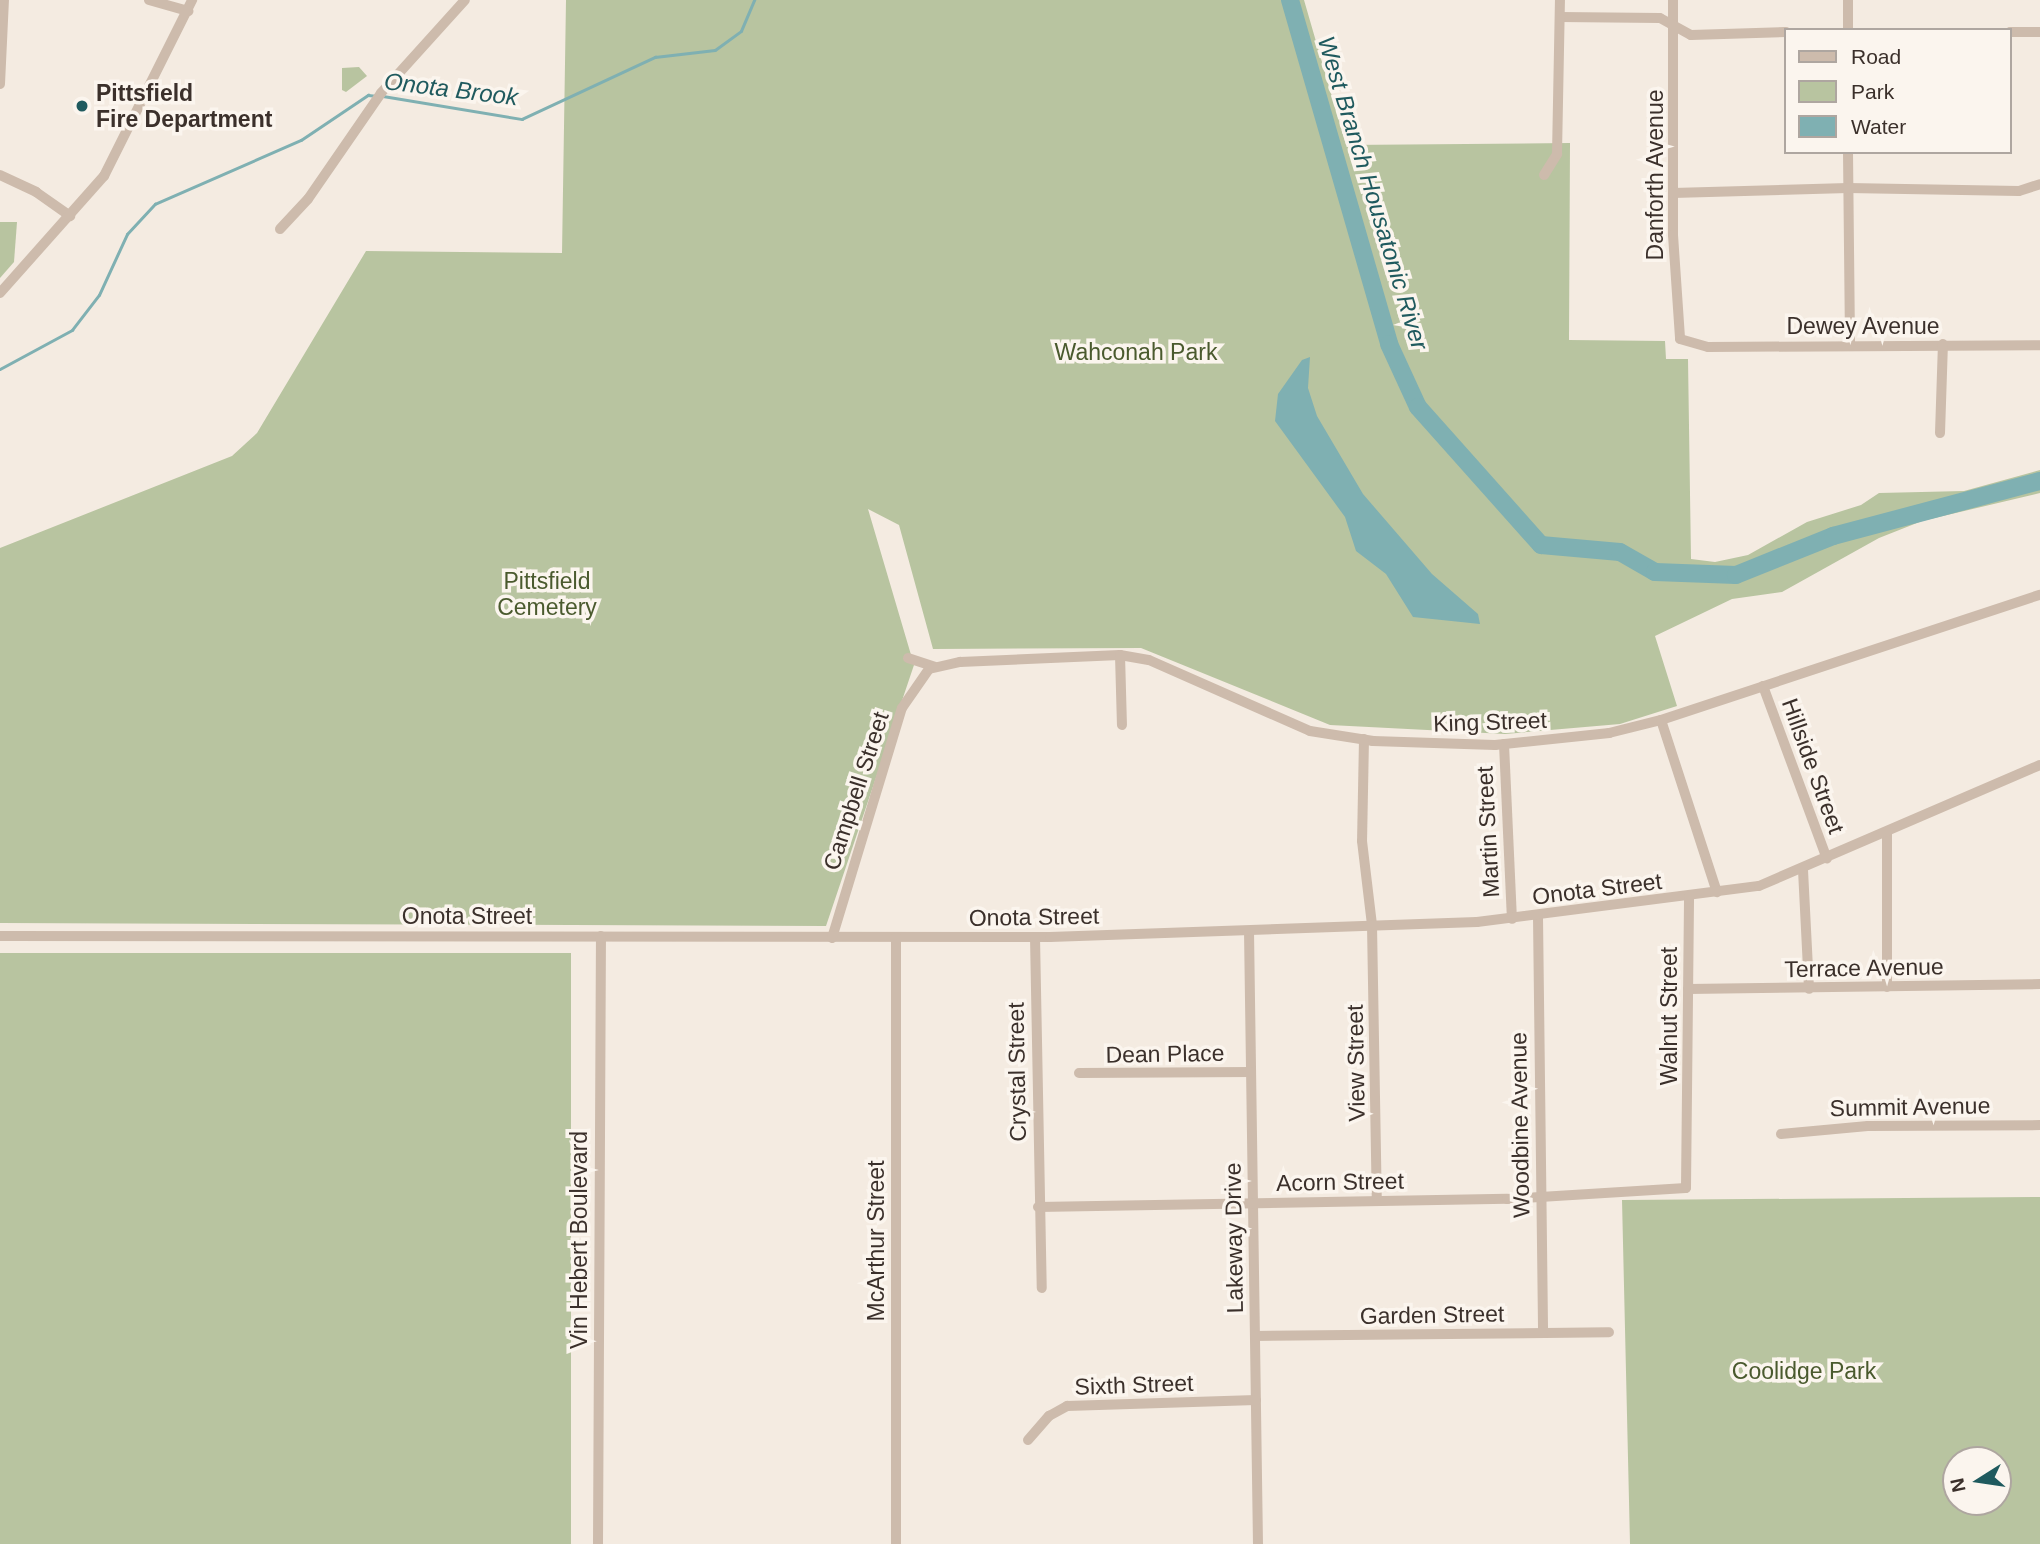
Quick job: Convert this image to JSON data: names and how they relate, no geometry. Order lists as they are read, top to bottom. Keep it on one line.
{"streets":{"street":["Danforth Avenue","Dewey Avenue","King Street","Hillside Street","Campbell Street","Martin Street","Onota Street","Terrace Avenue","Walnut Street","Dean Place","View Street","Crystal Street","Summit Avenue","Woodbine Avenue","Acorn Street","Lakeway Drive","Vin Hebert Boulevard","McArthur Street","Garden Street","Sixth Street"]},"crossings":[["Danforth Avenue","Dewey Avenue"],["King Street","Hillside Street"],["King Street","Campbell Street"],["King Street","Martin Street"],["King Street","View Street"],["Hillside Street","Onota Street"],["Campbell Street","Onota Street"],["Martin Street","Onota Street"],["Onota Street","Walnut Street"],["Onota Street","View Street"],["Onota Street","Crystal Street"],["Onota Street","Woodbine Avenue"],["Onota Street","Lakeway Drive"],["Onota Street","Vin Hebert Boulevard"],["Onota Street","McArthur Street"],["Terrace Avenue","Walnut Street"],["Walnut Street","Acorn Street"],["Dean Place","Lakeway Drive"],["View Street","Acorn Street"],["Crystal Street","Acorn Street"],["Woodbine Avenue","Acorn Street"],["Woodbine Avenue","Garden Street"],["Acorn Street","Lakeway Drive"],["Lakeway Drive","Garden Street"],["Lakeway Drive","Sixth Street"]],"water":["Onota Brook","West Branch Housatonic River"],"parks":["Wahconah Park","Pittsfield Cemetery","Coolidge Park"],"places":["Pittsfield Fire Department"],"legend":["Road","Park","Water"],"north":"left"}
